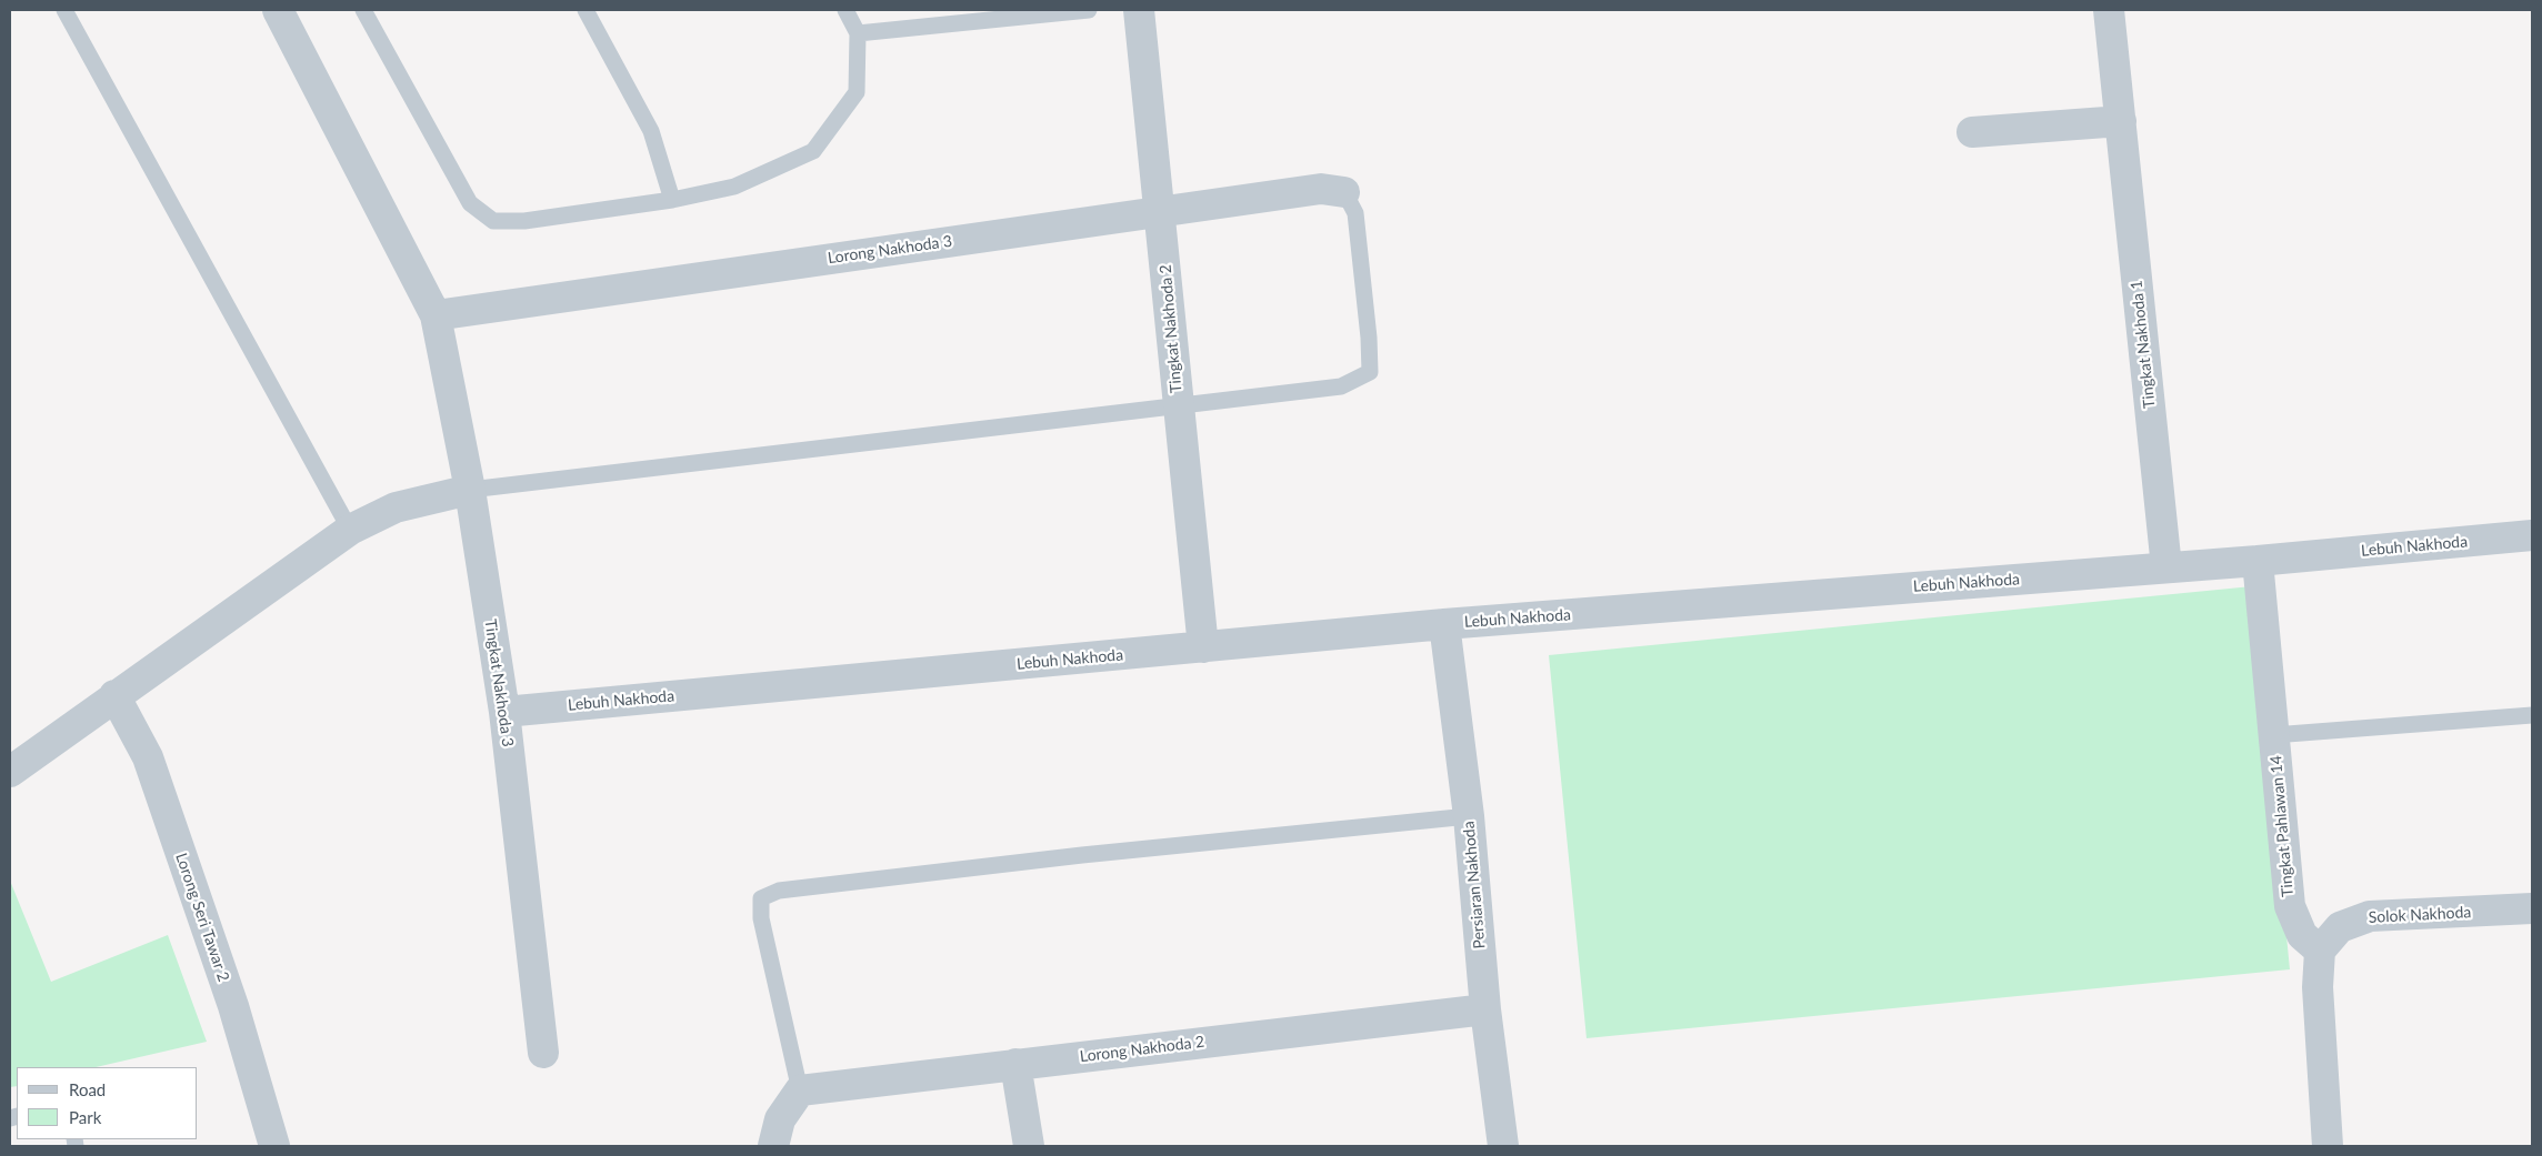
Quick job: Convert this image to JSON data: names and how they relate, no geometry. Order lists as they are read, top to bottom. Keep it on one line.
{"streets":{"street":["Lorong Nakhoda 3","Tingkat Nakhoda 2","Tingkat Nakhoda 1","Lebuh Nakhoda","Tingkat Nakhoda 3","Tingkat Pahlawan 14","Persiaran Nakhoda","Solok Nakhoda","Lorong Seri Tawar 2","Lorong Nakhoda 2"]},"crossings":[["Lorong Nakhoda 3","Tingkat Nakhoda 2"],["Lorong Nakhoda 3","Tingkat Nakhoda 3"],["Tingkat Nakhoda 2","Lebuh Nakhoda"],["Tingkat Nakhoda 1","Lebuh Nakhoda"],["Lebuh Nakhoda","Tingkat Nakhoda 3"],["Lebuh Nakhoda","Tingkat Pahlawan 14"],["Lebuh Nakhoda","Persiaran Nakhoda"],["Tingkat Pahlawan 14","Solok Nakhoda"],["Persiaran Nakhoda","Lorong Nakhoda 2"]],"legend":["Road","Park"]}
